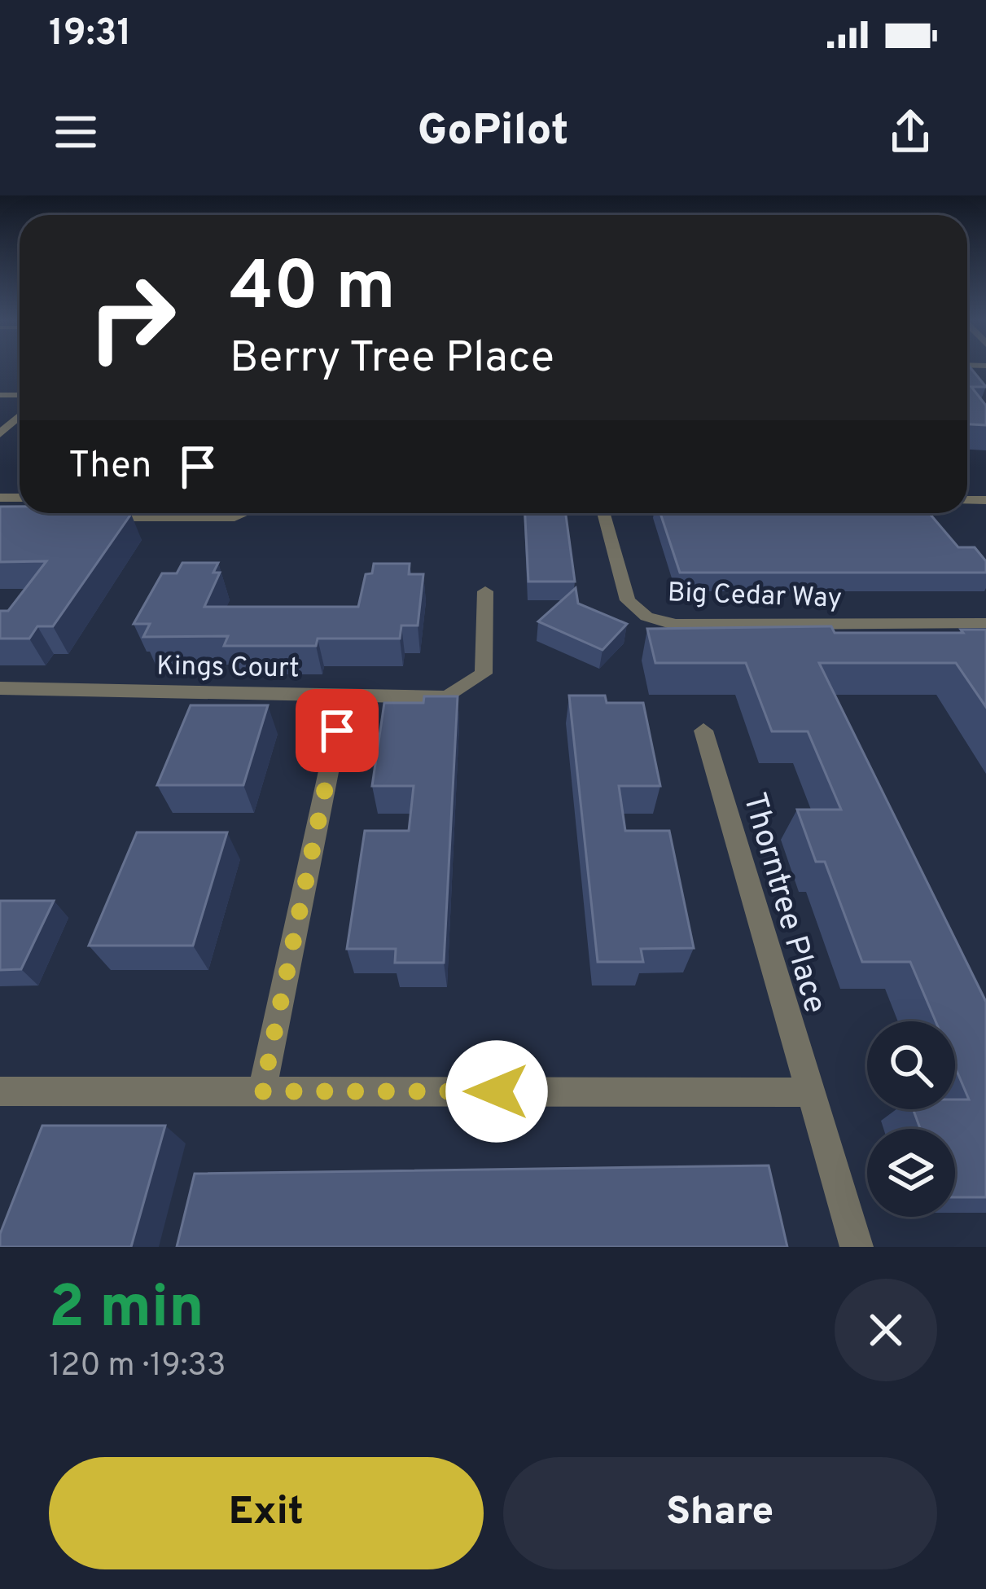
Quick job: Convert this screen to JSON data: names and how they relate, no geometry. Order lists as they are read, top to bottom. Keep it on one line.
{"streets":{"street":["Big Cedar Way","Kings Court","Thorntree Place"]},"page":{"status":"19:31","header":"GoPilot","turn":["40 m","Berry Tree Place"],"then":"Then","heading":["2 min","120 m · 19:33"],"buttons":["Exit","Share"]}}
